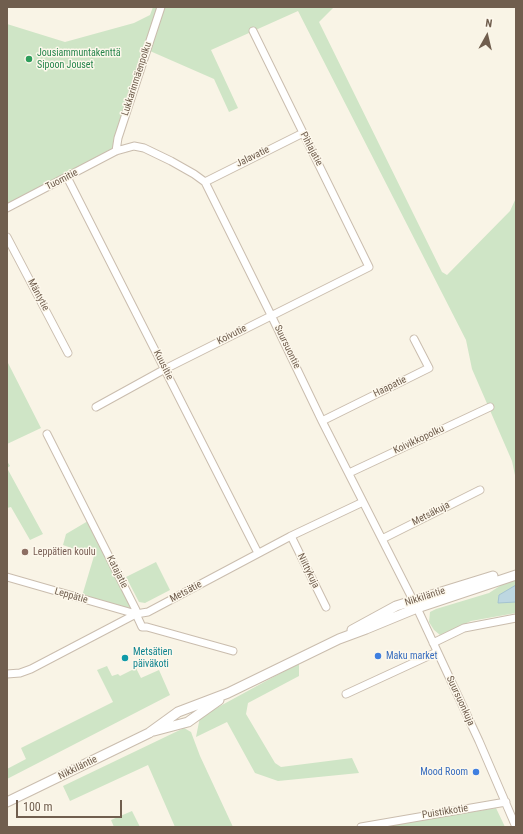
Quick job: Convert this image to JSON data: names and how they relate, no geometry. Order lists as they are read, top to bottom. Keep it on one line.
{"streets":{"street":["Lukkarinmäenpolku","Pihlajatie","Jalavatie","Tuomitie","Mäntytie","Koivutie","Suursuontie","Kuusitie","Haapatie","Koivikkopolku","Metsäkuja","Niittykuja","Katajatie","Metsätie","Leppätie","Nikkiläntie","Suursuonkuja","Puistikkotie"]},"crossings":[["Lukkarinmäenpolku","Tuomitie"],["Pihlajatie","Jalavatie"],["Pihlajatie","Koivutie"],["Jalavatie","Suursuontie"],["Tuomitie","Kuusitie"],["Koivutie","Suursuontie"],["Koivutie","Kuusitie"],["Suursuontie","Haapatie"],["Suursuontie","Koivikkopolku"],["Suursuontie","Metsäkuja"],["Suursuontie","Metsätie"],["Suursuontie","Nikkiläntie"],["Suursuontie","Suursuonkuja"],["Kuusitie","Metsätie"],["Niittykuja","Metsätie"],["Katajatie","Metsätie"],["Katajatie","Leppätie"],["Metsätie","Leppätie"],["Nikkiläntie","Suursuonkuja"],["Suursuonkuja","Puistikkotie"]],"places":["Jousiammuntakenttä Sipoon Jouset","Leppätien koulu","Maku market","Metsätien päiväkoti","Mood Room"],"scale_bar":"100 m","north":"top"}
